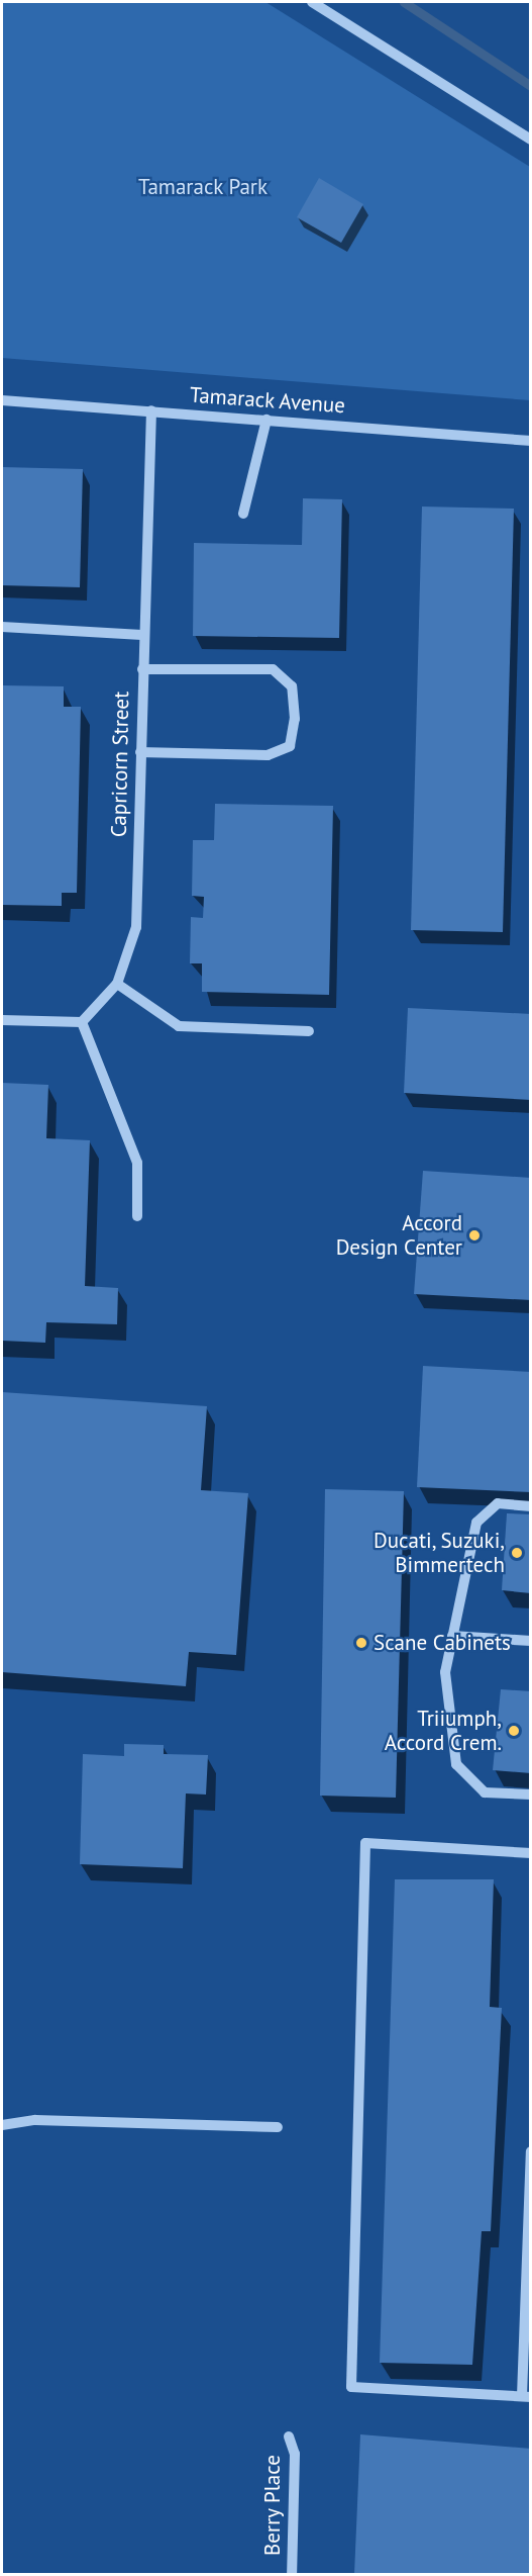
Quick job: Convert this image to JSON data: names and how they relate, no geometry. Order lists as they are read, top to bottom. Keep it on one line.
{"streets":{"street":["Tamarack Avenue","Capricorn Street","Berry Place"]},"crossings":[["Tamarack Avenue","Capricorn Street"]],"parks":["Tamarack Park"],"places":["Accord Design Center","Ducati, Suzuki, Bimmertech","Scane Cabinets","Triiumph, Accord Crem."]}
